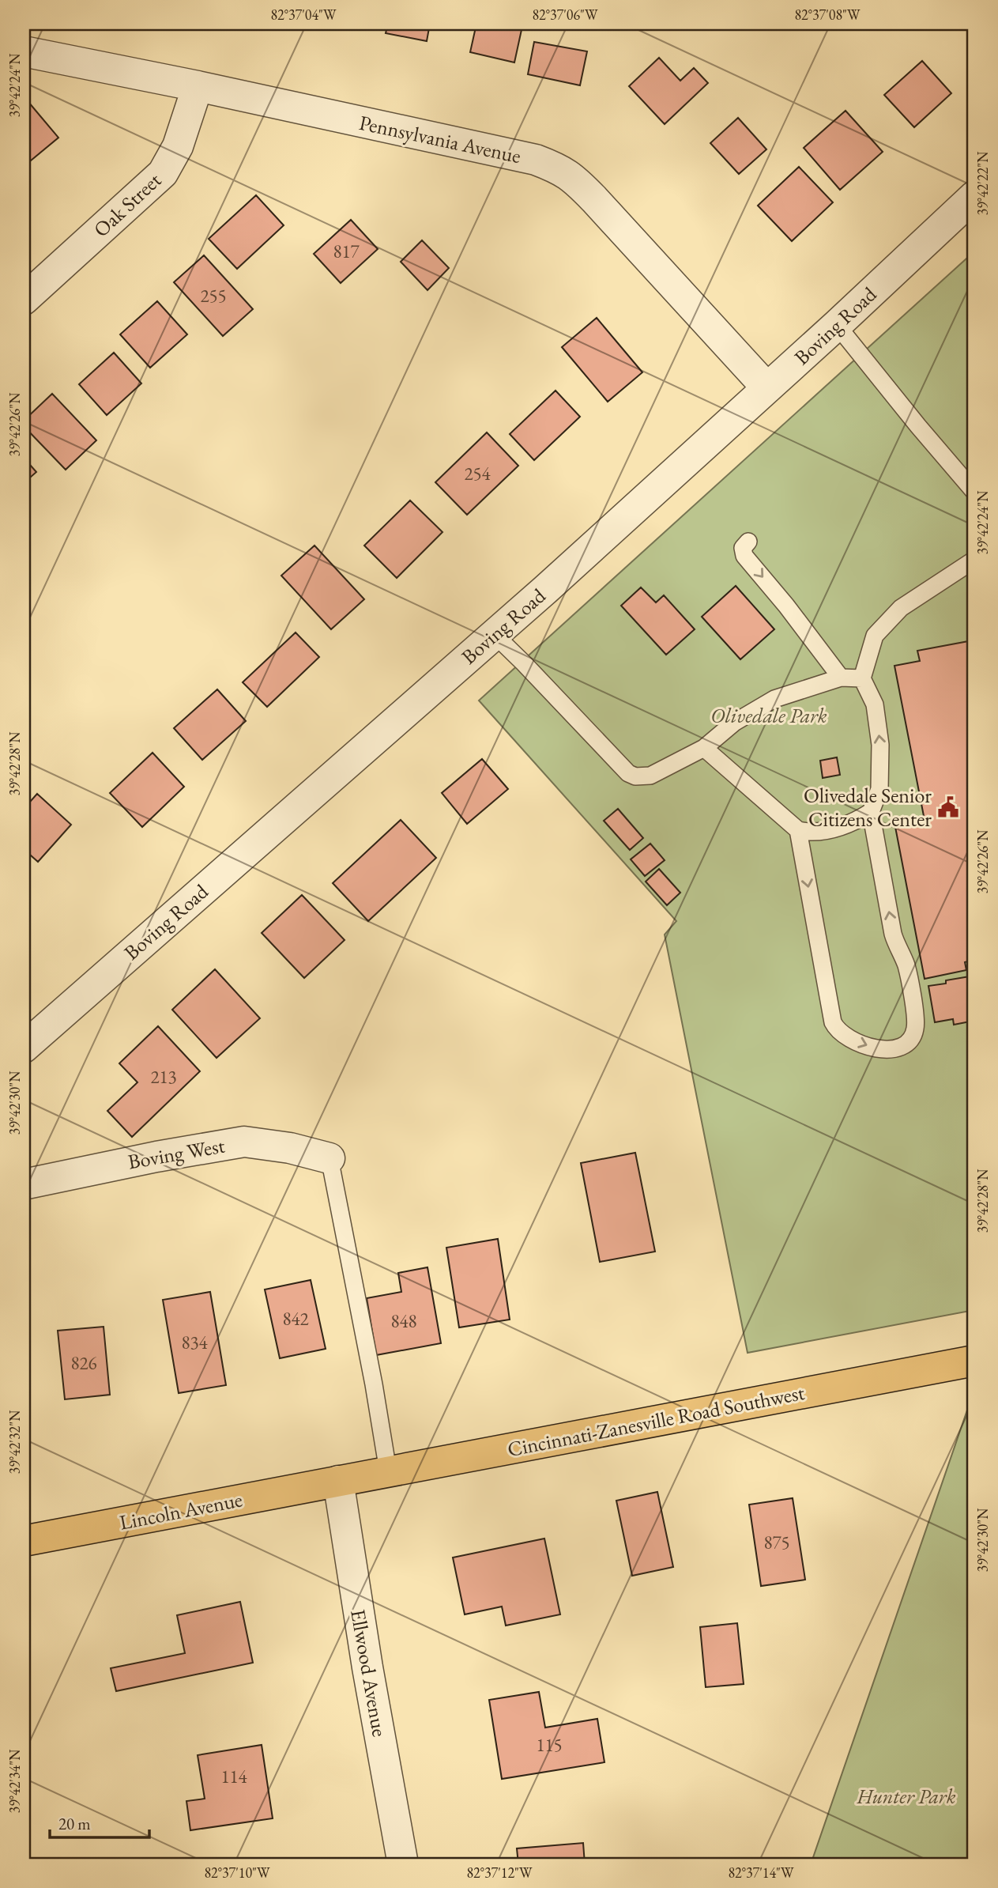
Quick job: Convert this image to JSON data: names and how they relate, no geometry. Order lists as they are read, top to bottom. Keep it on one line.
{"streets":{"main road":["Cincinnati-Zanesville Road Southwest","Lincoln Avenue"],"street":["Pennsylvania Avenue","Oak Street","Boving Road","Boving West","Ellwood Avenue"]},"crossings":[["Pennsylvania Avenue","Oak Street"],["Pennsylvania Avenue","Boving Road"],["Cincinnati-Zanesville Road Southwest","Lincoln Avenue"],["Cincinnati-Zanesville Road Southwest","Ellwood Avenue"],["Lincoln Avenue","Ellwood Avenue"]],"parks":["Olivedale Park","Hunter Park"],"places":{"public building":["Olivedale Senior Citizens Center"]},"house_numbers":["817","255","254","213","842","848","834","826","875","115","114"],"scale_bar":"20 m","coordinates":["82°37'04\"W","82°37'06\"W","82°37'08\"W","39°42'24\"N","39°42'22\"N","39°42'26\"N","39°42'28\"N","39°42'30\"N","39°42'32\"N","39°42'34\"N","82°37'10\"W","82°37'12\"W","82°37'14\"W"]}
